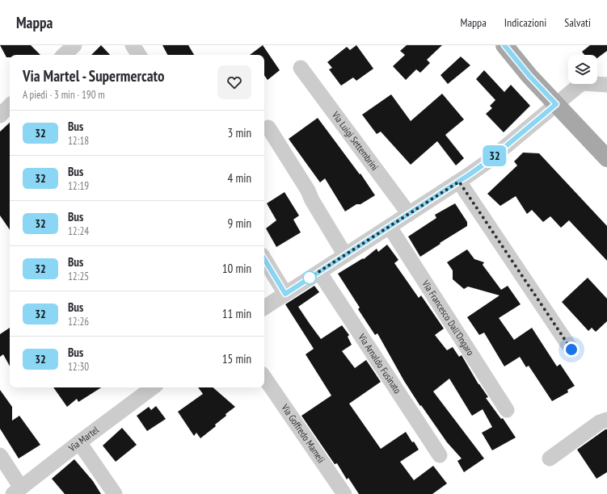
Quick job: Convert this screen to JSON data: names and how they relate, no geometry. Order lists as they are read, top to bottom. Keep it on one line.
{"streets":{"street":["Via Luigi Settembrini","Via Francesco Dall'Ongaro","Via Arnaldo Fusinato","Via Goffredo Mameli","Via Martel"]},"lines":["bus line 32"],"page":{"header":"Mappa","nav":["Mappa","Indicazioni","Salvati"],"on_map":"32","heading":["Via Martel - Supermercato","A piedi · 3 min · 190 m"],"list":[{"mark":"32","name":"Bus","note":"12:18","value":"3 min"},{"mark":"32","name":"Bus","note":"12:19","value":"4 min"},{"mark":"32","name":"Bus","note":"12:24","value":"9 min"},{"mark":"32","name":"Bus","note":"12:25","value":"10 min"},{"mark":"32","name":"Bus","note":"12:26","value":"11 min"},{"mark":"32","name":"Bus","note":"12:30","value":"15 min"}]}}
